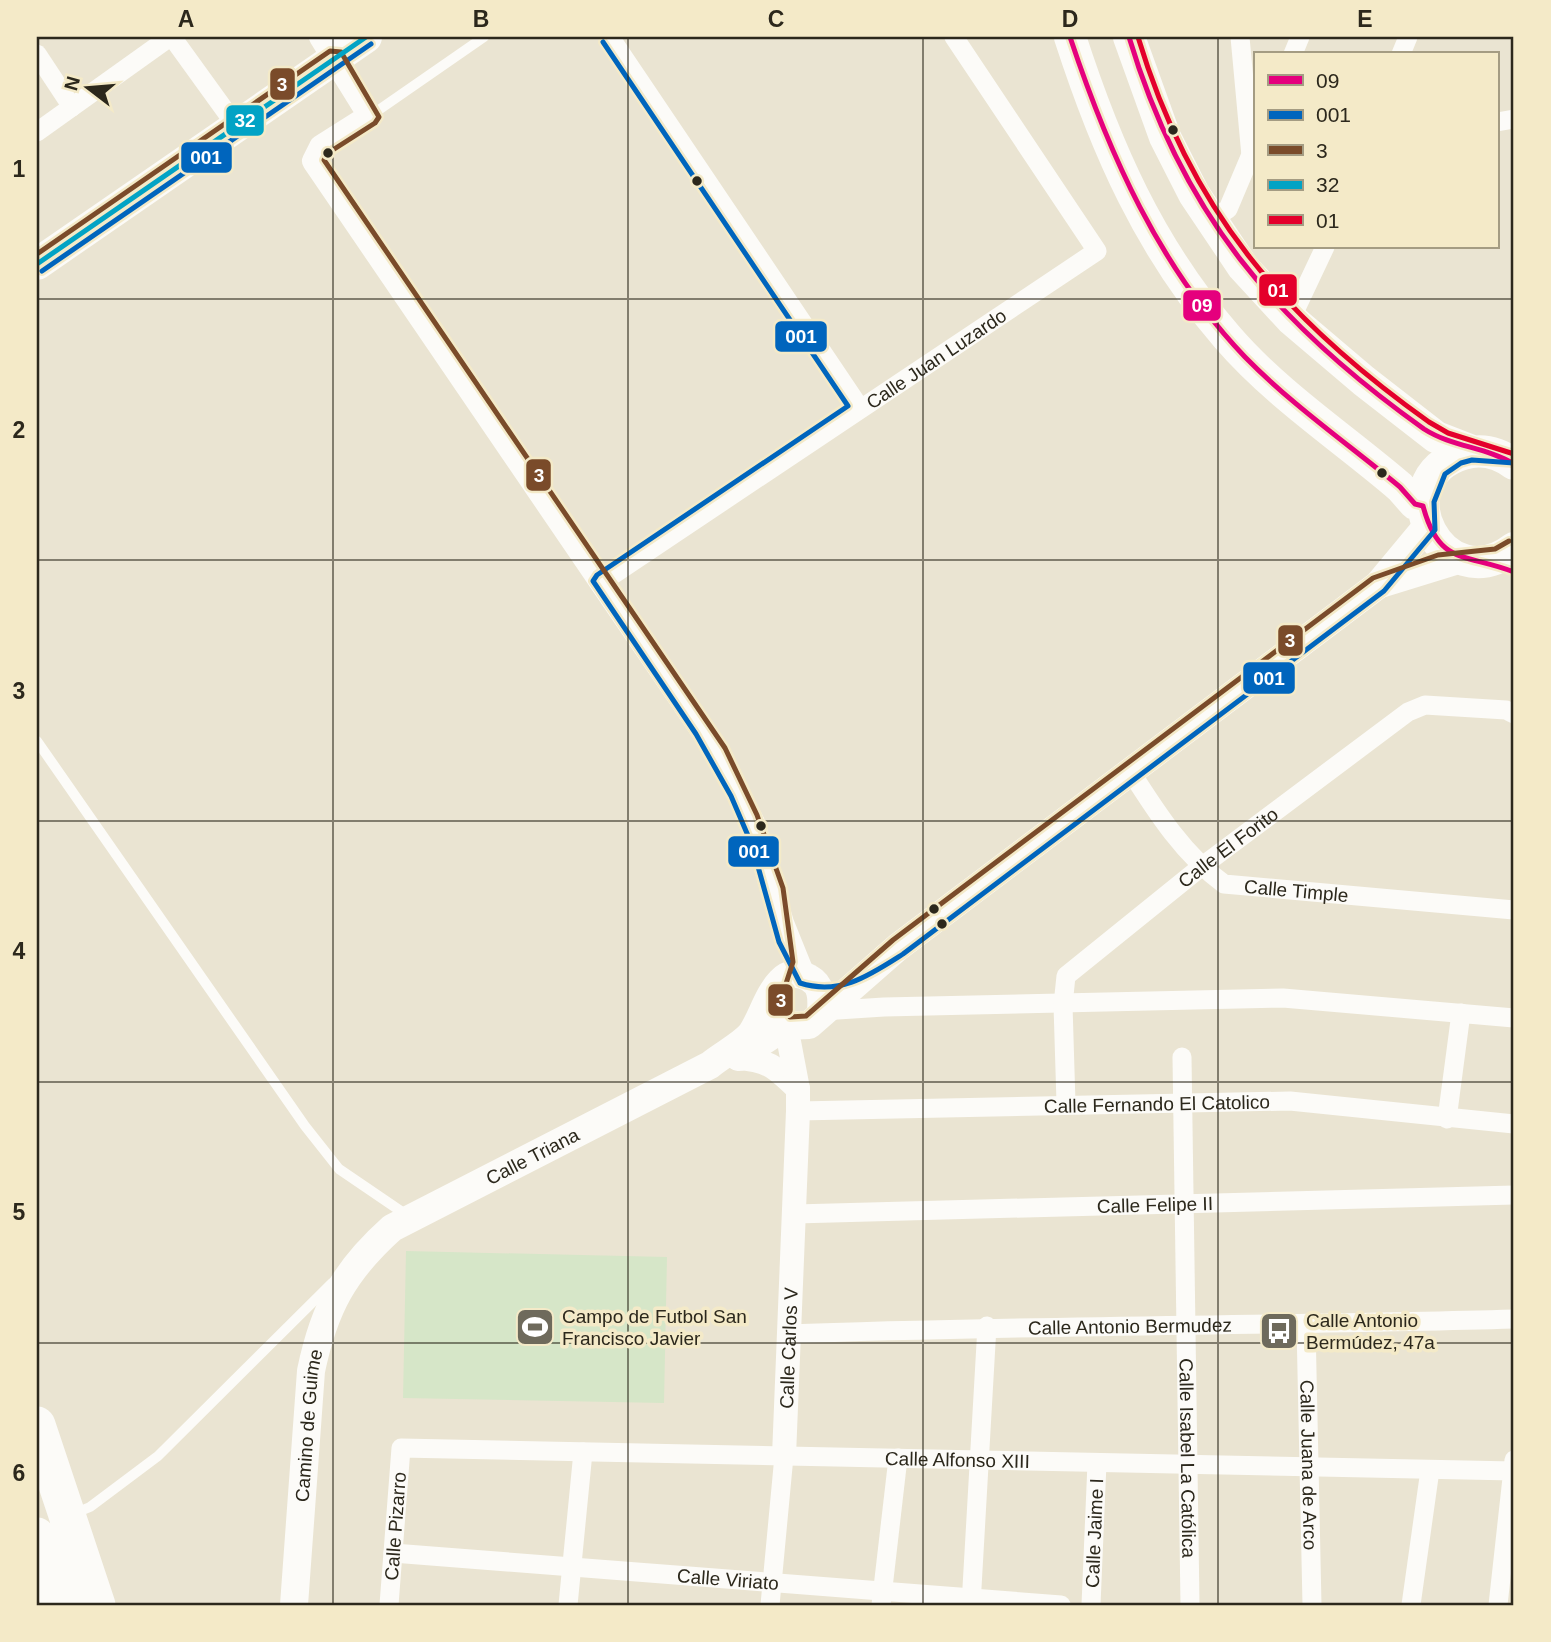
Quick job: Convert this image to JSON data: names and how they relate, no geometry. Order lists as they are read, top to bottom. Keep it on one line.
{"streets":{"main road":["Calle Triana","Camino de Guime"],"street":["Calle Juan Luzardo","Calle El Forito","Calle Timple","Calle Fernando El Catolico","Calle Felipe II","Calle Antonio Bermudez","Calle Carlos V","Calle Isabel La Católica","Calle Alfonso XIII","Calle Juana de Arco","Calle Pizarro","Calle Jaime I","Calle Viriato"]},"crossings":[["Calle El Forito","Calle Timple"],["Calle El Forito","Calle Fernando El Catolico"],["Calle Fernando El Catolico","Calle Carlos V"],["Calle Fernando El Catolico","Calle Isabel La Católica"],["Calle Triana","Camino de Guime"],["Calle Felipe II","Calle Carlos V"],["Calle Felipe II","Calle Isabel La Católica"],["Calle Antonio Bermudez","Calle Carlos V"],["Calle Antonio Bermudez","Calle Isabel La Católica"],["Calle Antonio Bermudez","Calle Juana de Arco"],["Calle Carlos V","Calle Alfonso XIII"],["Calle Carlos V","Calle Viriato"],["Calle Isabel La Católica","Calle Alfonso XIII"],["Calle Alfonso XIII","Calle Juana de Arco"],["Calle Alfonso XIII","Calle Pizarro"],["Calle Alfonso XIII","Calle Jaime I"],["Calle Pizarro","Calle Viriato"]],"places":{"sports":["Campo de Futbol San Francisco Javier"],"bus stop":["Calle Antonio Bermúdez, 47a"]},"lines":["transit line 09","transit line 32","transit line 01","transit line 001","transit line 3"],"legend":["09","001","3","32","01"],"north":"left","grid":{"columns":["A","B","C","D","E"],"rows":["1","2","3","4","5","6"]}}
